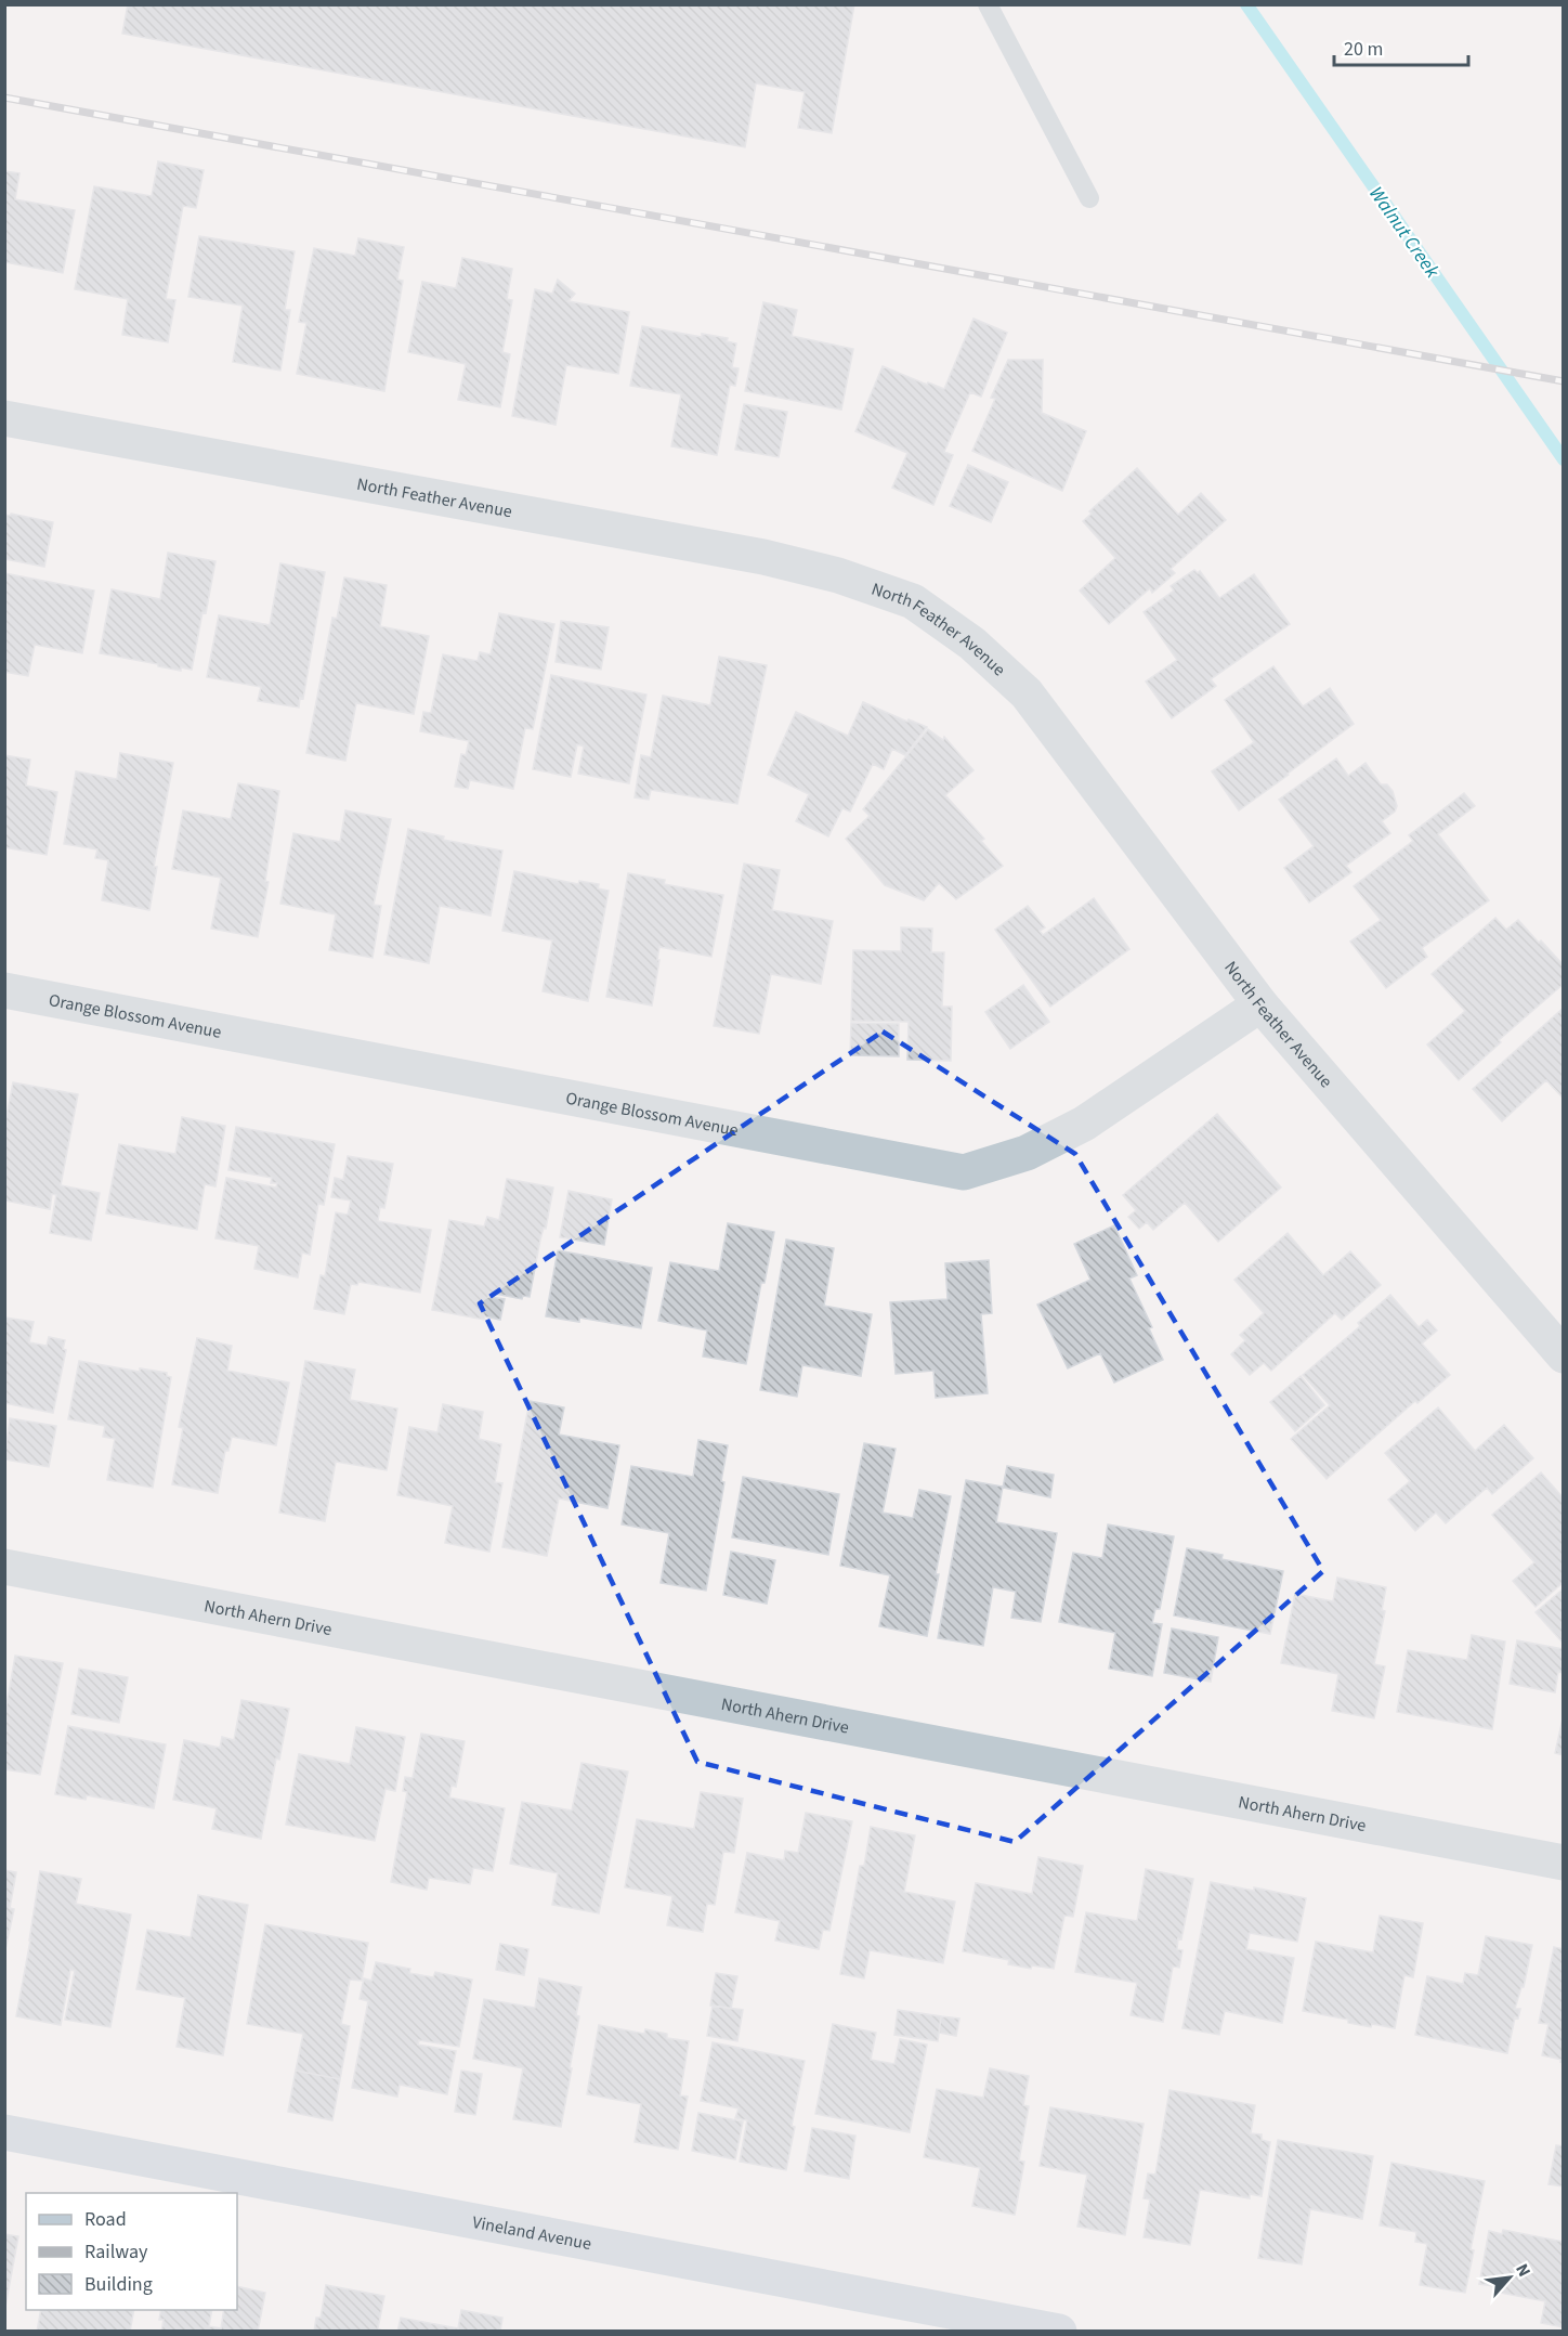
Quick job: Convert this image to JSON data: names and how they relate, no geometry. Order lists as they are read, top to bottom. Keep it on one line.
{"streets":{"street":["North Feather Avenue","Orange Blossom Avenue","North Ahern Drive","Vineland Avenue"]},"crossings":[["North Feather Avenue","Orange Blossom Avenue"]],"water":["Walnut Creek"],"legend":["Road","Railway","Building"],"scale_bar":"20 m","north":"top right"}
